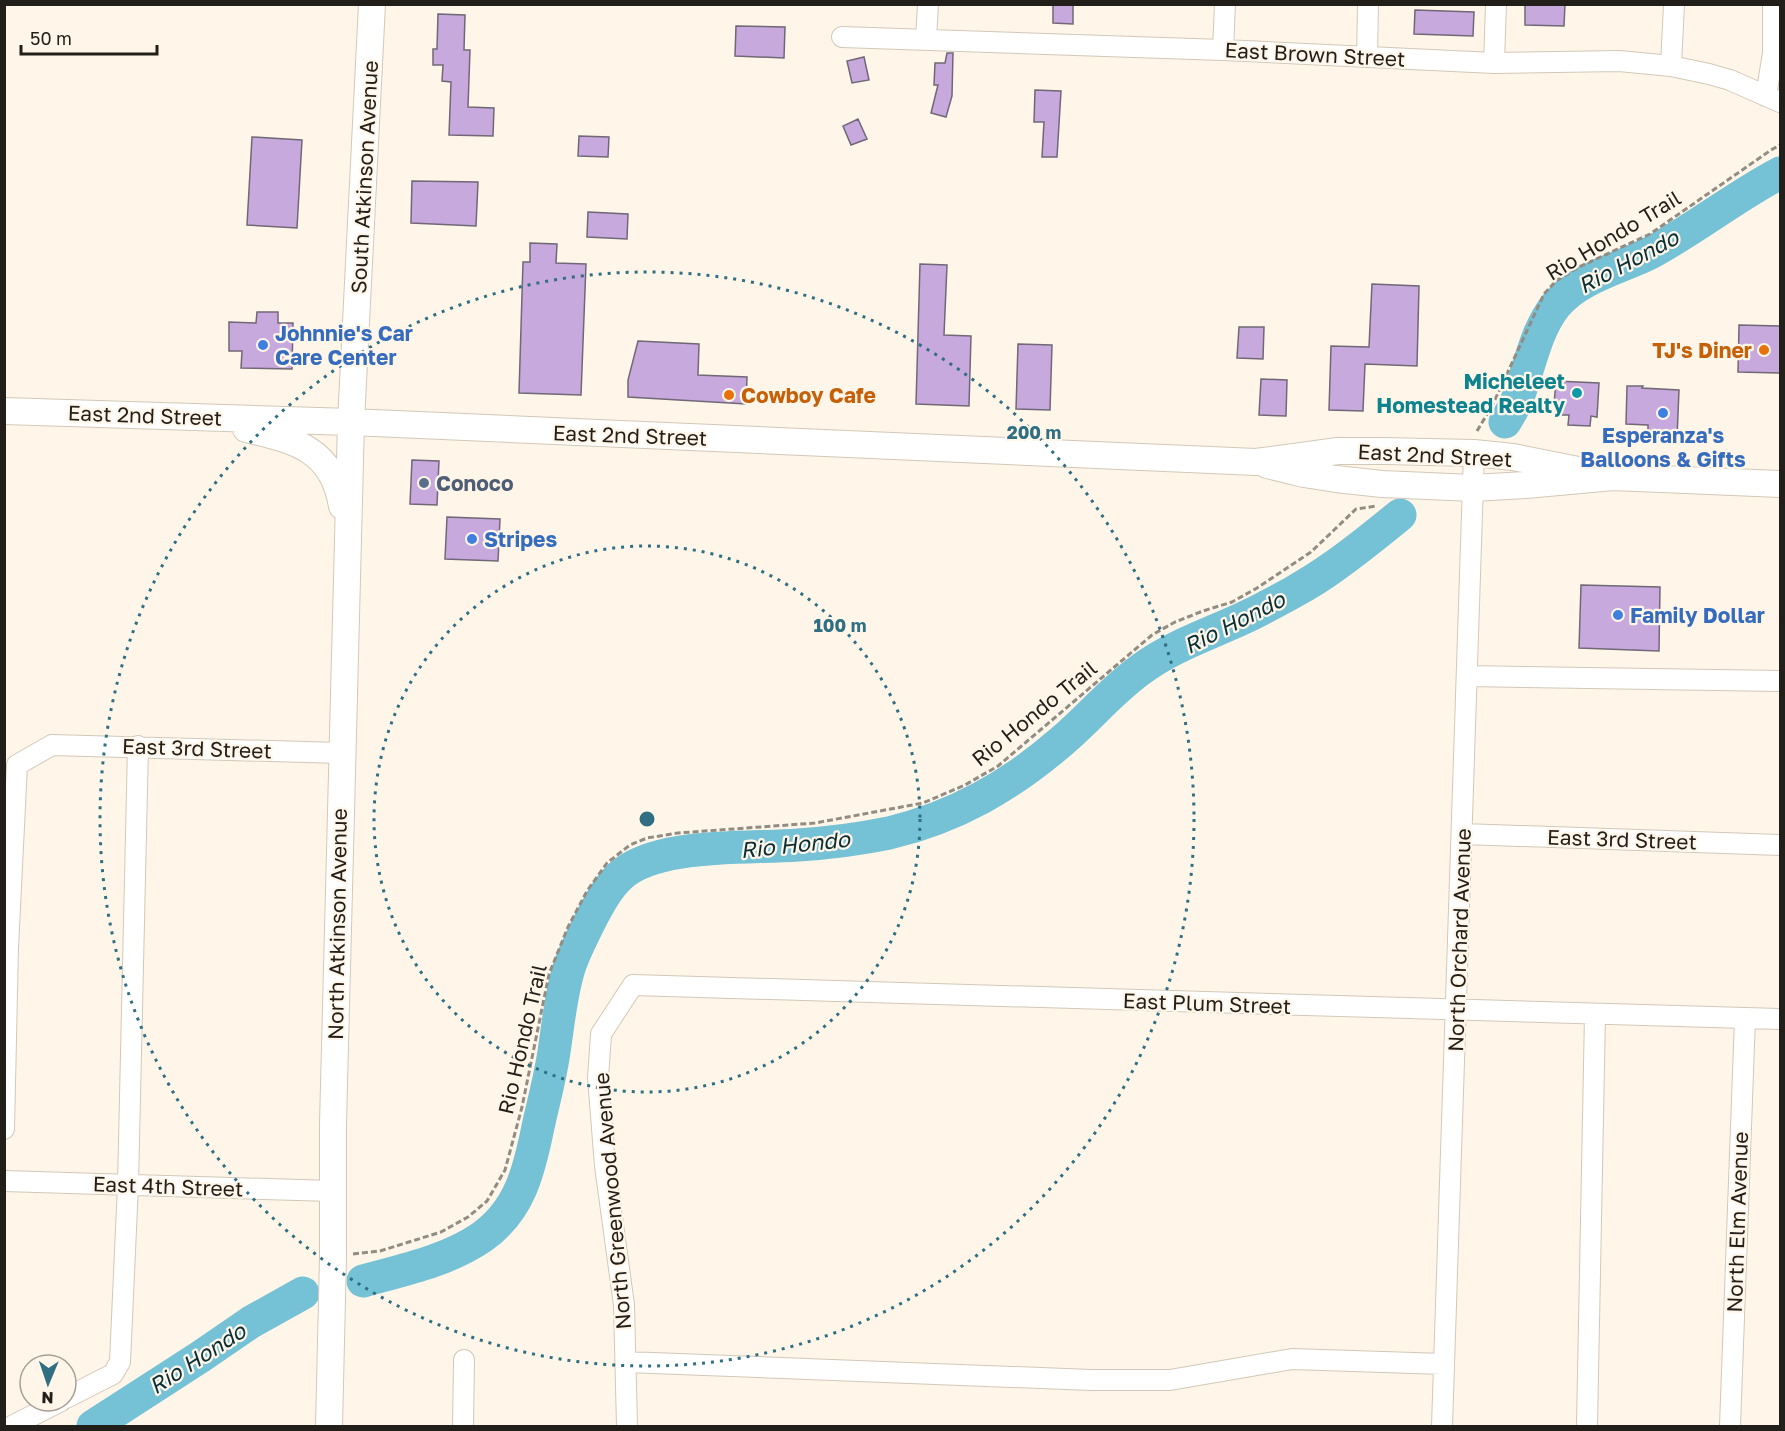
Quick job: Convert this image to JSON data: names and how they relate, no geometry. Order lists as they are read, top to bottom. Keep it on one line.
{"streets":{"main road":["South Atkinson Avenue","East 2nd Street","North Atkinson Avenue"],"street":["East Brown Street","East 3rd Street","North Orchard Avenue","East Plum Street","East 4th Street","North Greenwood Avenue","North Elm Avenue"],"path":["Rio Hondo Trail"]},"crossings":[["South Atkinson Avenue","East 2nd Street"],["South Atkinson Avenue","North Atkinson Avenue"],["Rio Hondo Trail","East 2nd Street"],["Rio Hondo Trail","North Atkinson Avenue"],["Rio Hondo Trail","North Orchard Avenue"],["East 2nd Street","North Atkinson Avenue"],["East 2nd Street","North Orchard Avenue"],["East 3rd Street","North Atkinson Avenue"],["East 3rd Street","North Orchard Avenue"],["North Atkinson Avenue","East 4th Street"],["North Orchard Avenue","East Plum Street"],["East Plum Street","North Greenwood Avenue"],["East Plum Street","North Elm Avenue"]],"water":["Rio Hondo"],"places":["Johnnie's Car Care Center","TJ's Diner","Micheleet Homestead Realty","Cowboy Cafe","Esperanza's Balloons & Gifts","Conoco","Stripes","Family Dollar"],"scale_bar":"50 m","north":"bottom","rings":["200 m","100 m"]}
